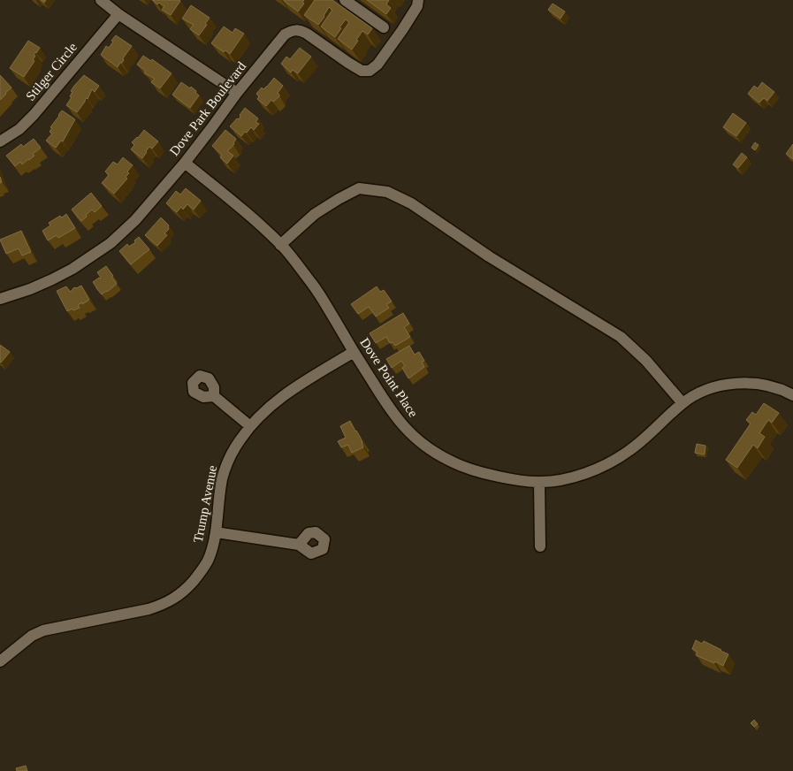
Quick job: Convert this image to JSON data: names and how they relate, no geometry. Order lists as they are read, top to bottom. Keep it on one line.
{"streets":{"street":["Stilger Circle","Dove Park Boulevard","Dove Point Place","Trump Avenue"]},"crossings":[["Dove Park Boulevard","Dove Point Place"],["Dove Point Place","Trump Avenue"]]}
